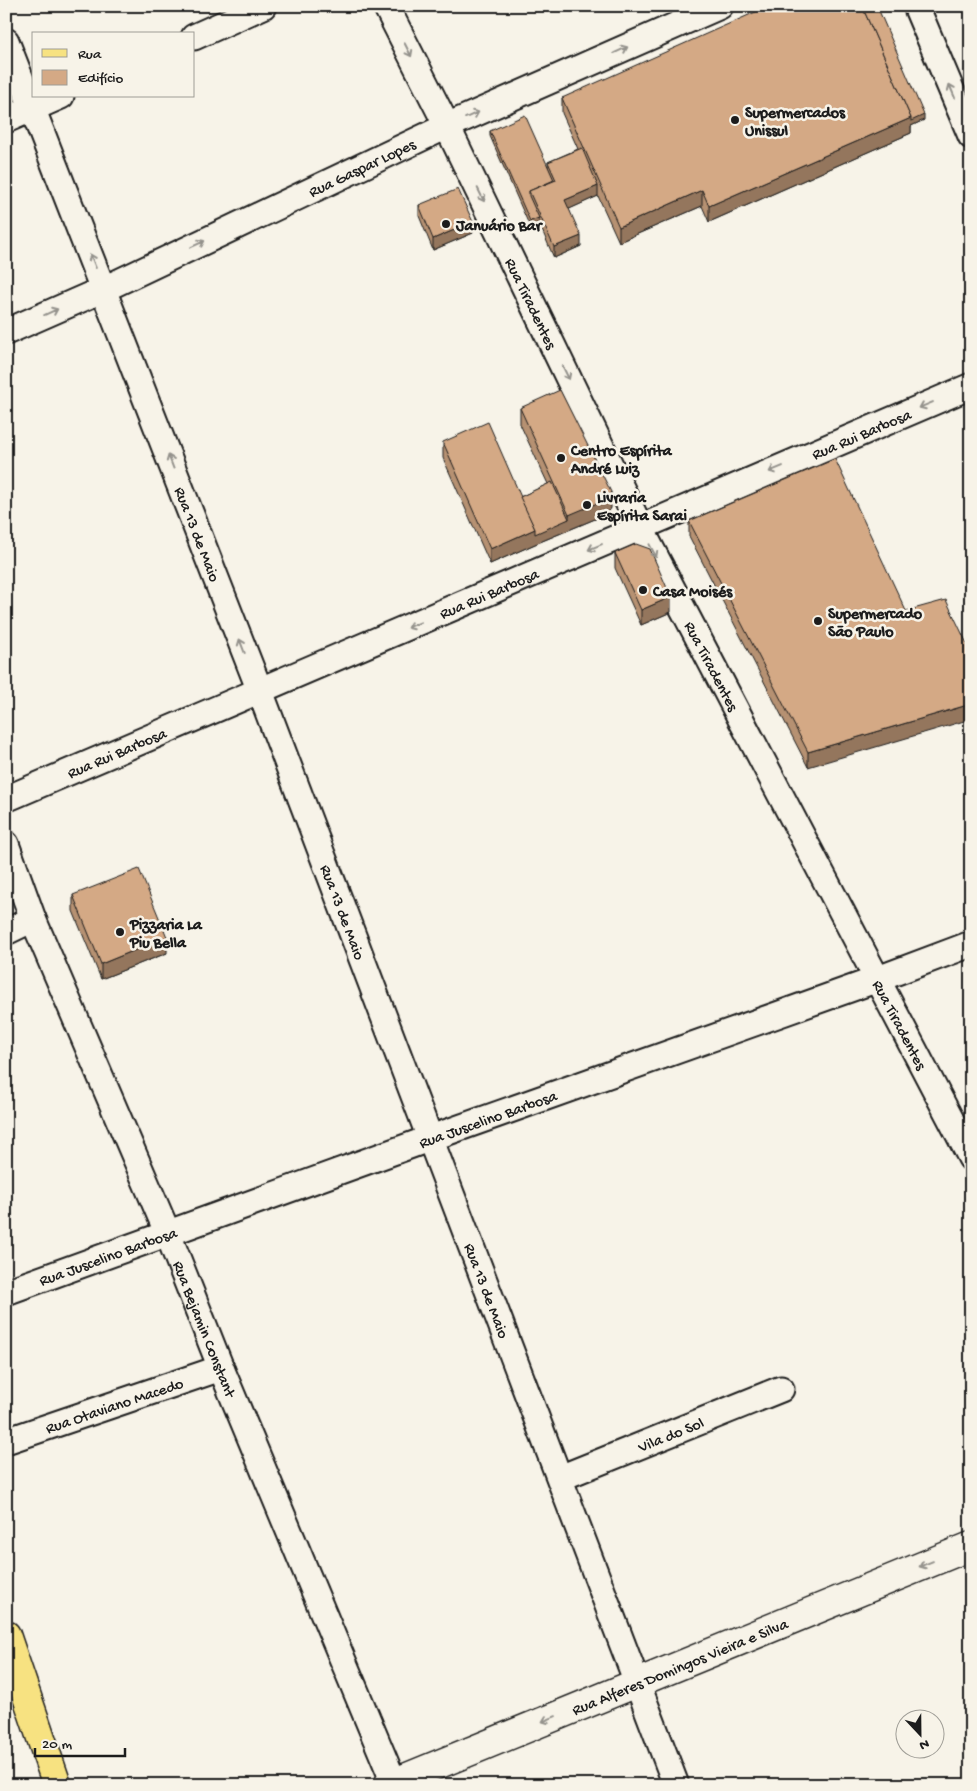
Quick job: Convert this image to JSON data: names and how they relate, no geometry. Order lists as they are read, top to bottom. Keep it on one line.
{"streets":{"street":["Rua Gaspar Lopes","Rua Tiradentes","Rua Rui Barbosa","Rua 13 de Maio","Rua Juscelino Barbosa","Rua Bejamin Constant","Rua Otaviano Macedo","Vila do Sol","Rua Alferes Domingos Vieira e Silva"]},"crossings":[["Rua Gaspar Lopes","Rua Tiradentes"],["Rua Gaspar Lopes","Rua 13 de Maio"],["Rua Tiradentes","Rua Rui Barbosa"],["Rua Tiradentes","Rua Juscelino Barbosa"],["Rua Rui Barbosa","Rua 13 de Maio"],["Rua 13 de Maio","Rua Juscelino Barbosa"],["Rua 13 de Maio","Vila do Sol"],["Rua 13 de Maio","Rua Alferes Domingos Vieira e Silva"],["Rua Juscelino Barbosa","Rua Bejamin Constant"],["Rua Bejamin Constant","Rua Otaviano Macedo"],["Rua Bejamin Constant","Rua Alferes Domingos Vieira e Silva"]],"one_way":["Rua Gaspar Lopes","Rua Tiradentes","Rua Rui Barbosa","Rua Alferes Domingos Vieira e Silva"],"places":["Supermercados Unissul","Januário Bar","Centro Espírita André Luiz","Livraria Espírita Sarai","Casa Moisés","Supermercado São Paulo","Pizzaria La Piu Bella"],"legend":["Rua","Edifício"],"scale_bar":"20 m","north":"bottom"}
